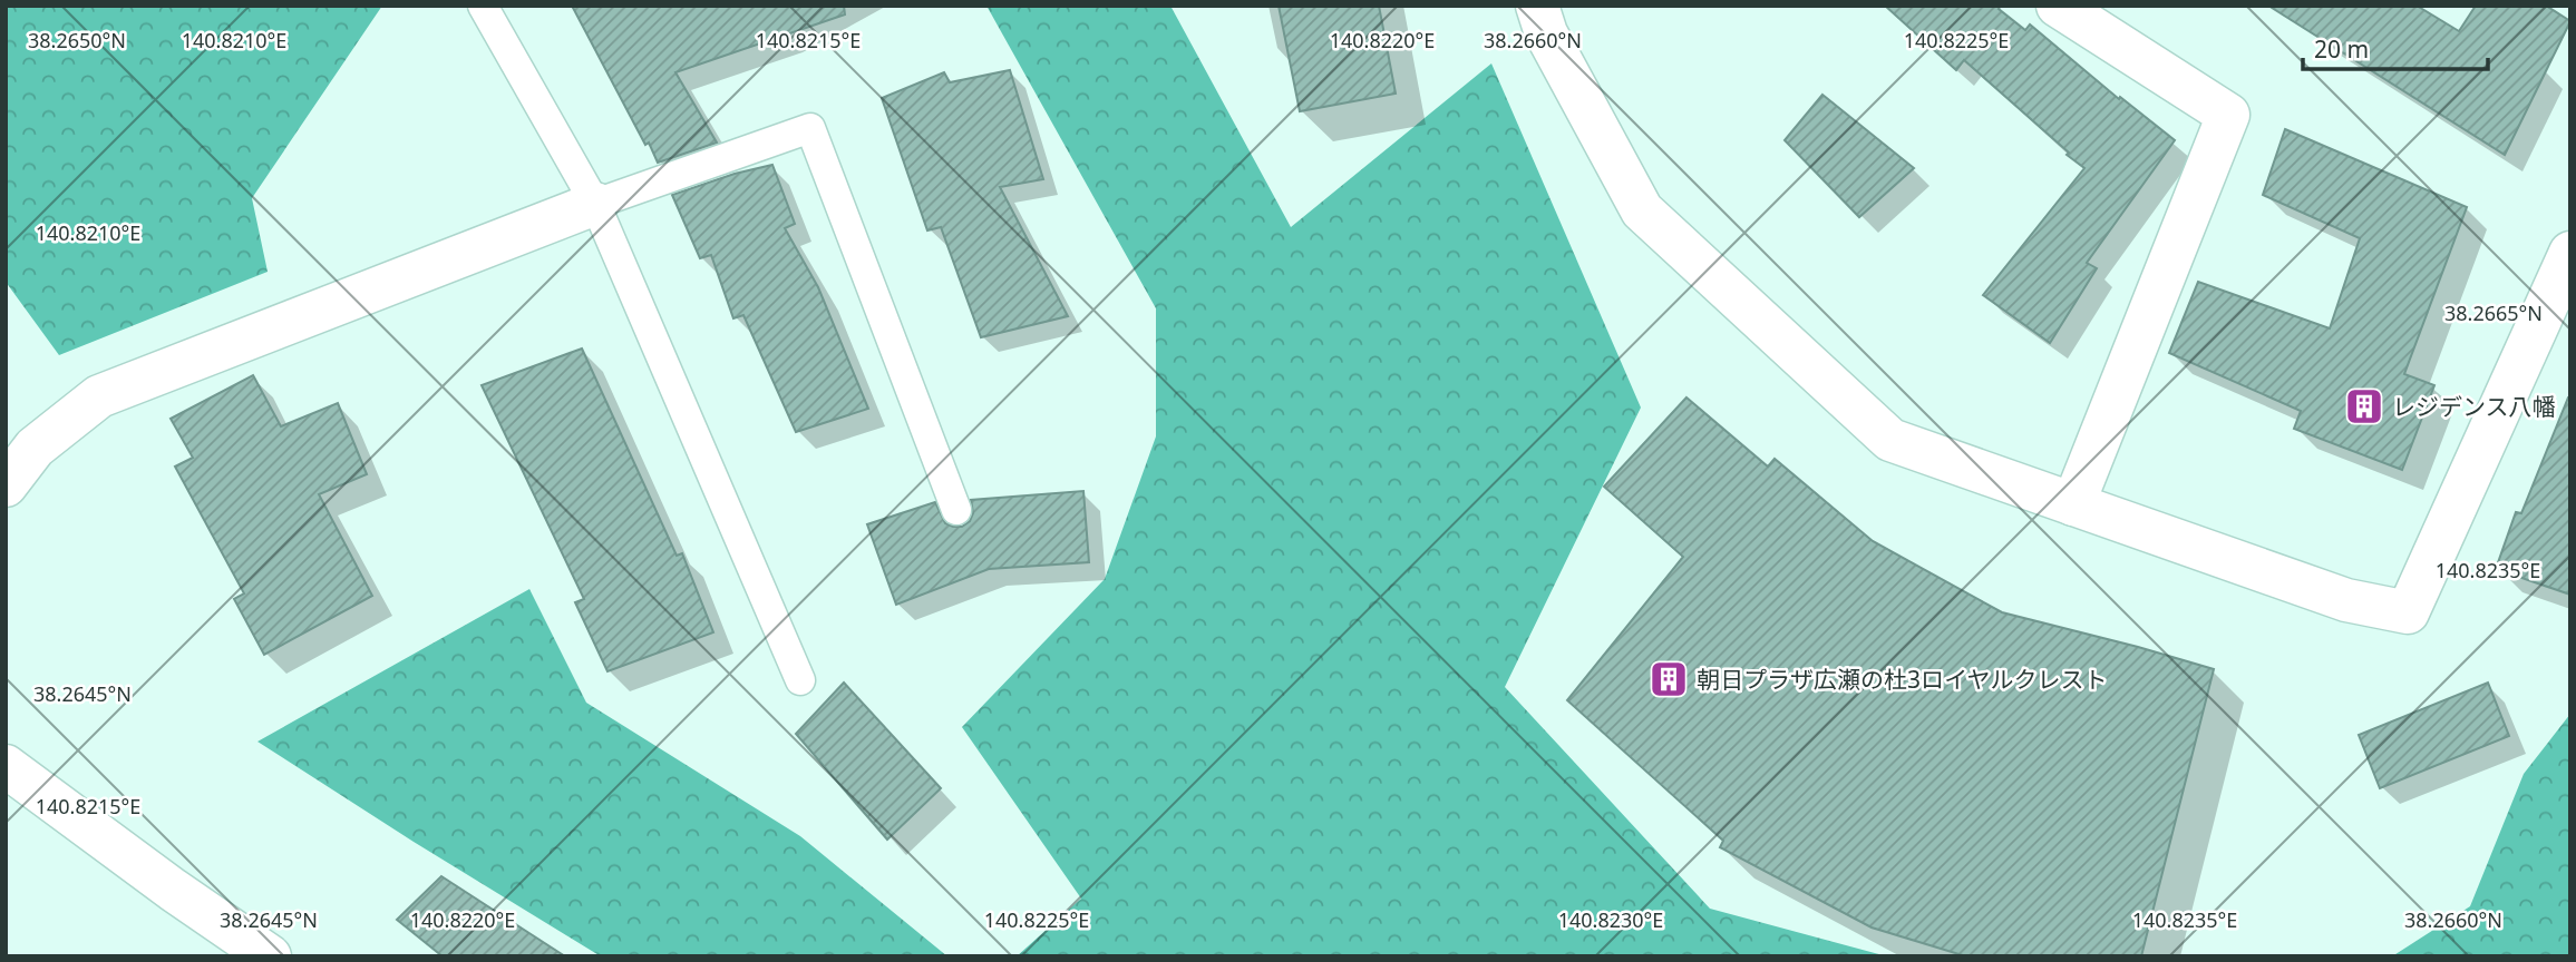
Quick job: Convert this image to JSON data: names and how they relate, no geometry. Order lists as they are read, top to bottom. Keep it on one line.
{"places":{"building":["レジデンス八幡","朝日プラザ広瀬の杜3ロイヤルクレスト"]},"scale_bar":"20 m","coordinates":["38.2650°N","140.8210°E","140.8215°E","140.8220°E","38.2660°N","140.8225°E","38.2665°N","140.8235°E","38.2645°N","140.8230°E"]}
